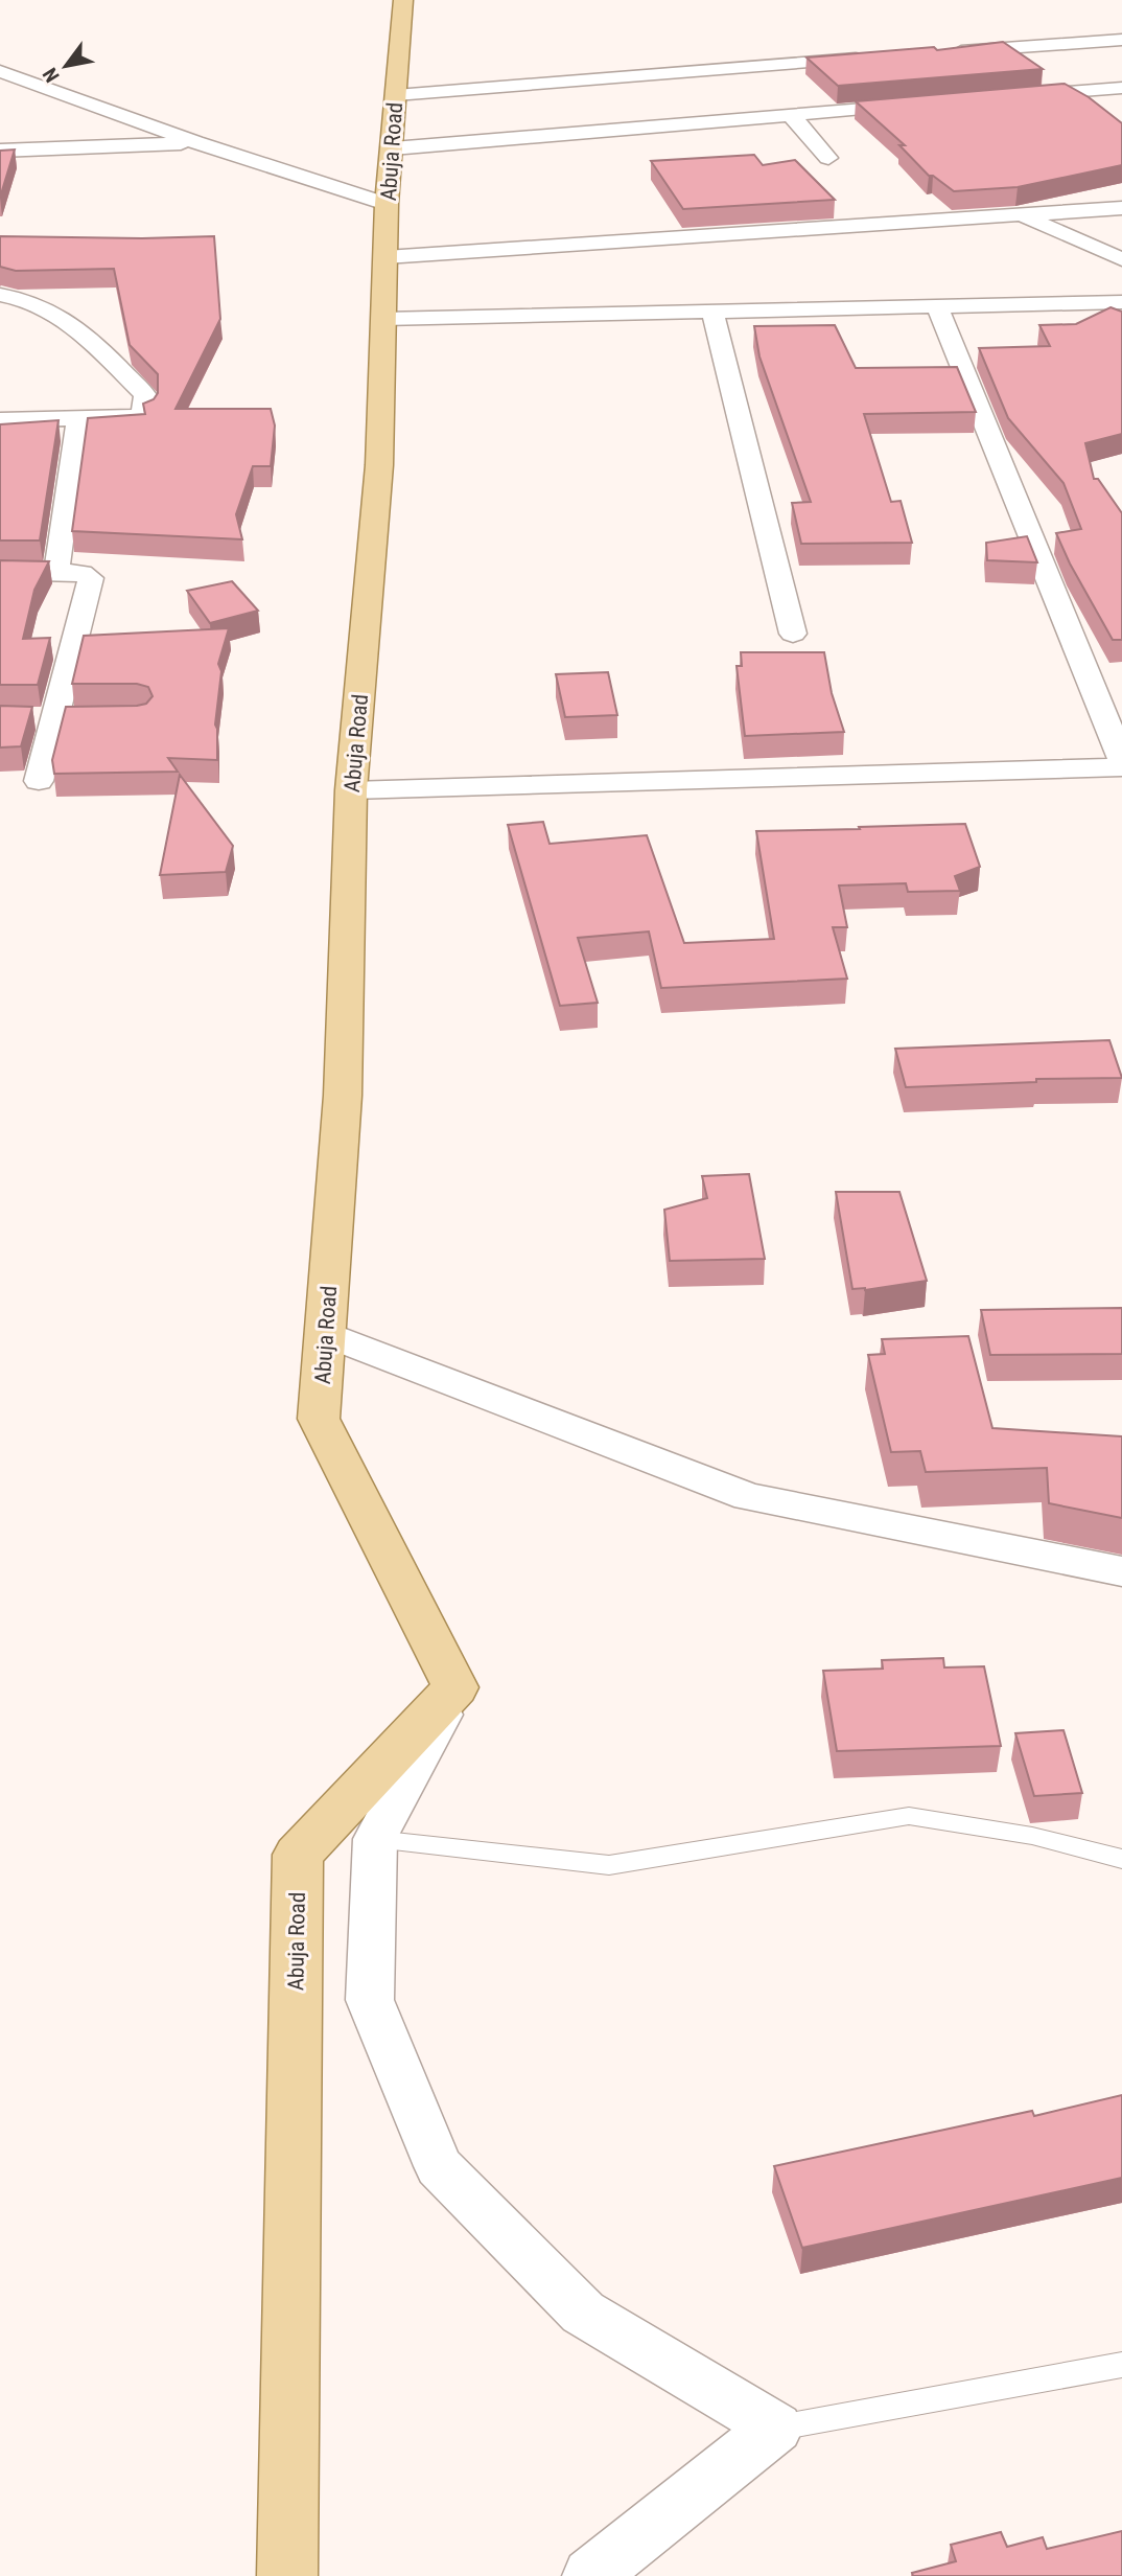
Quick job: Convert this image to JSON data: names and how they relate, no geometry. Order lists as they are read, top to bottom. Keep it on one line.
{"streets":{"main road":["Abuja Road"]},"north":"bottom left"}
